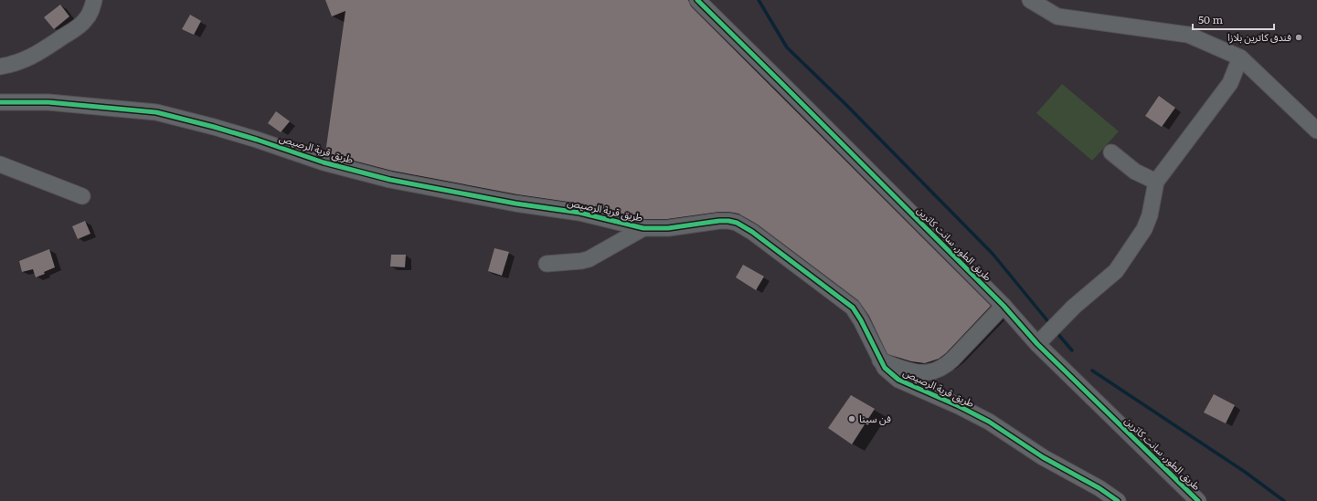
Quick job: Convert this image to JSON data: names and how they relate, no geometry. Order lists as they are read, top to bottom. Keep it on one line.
{"streets":{"street":["طريق قرية الرصيص","طريق الطور, سانت كاترين"]},"places":["فندق كاترين بلازا","فن سينا"],"scale_bar":"50 m"}
